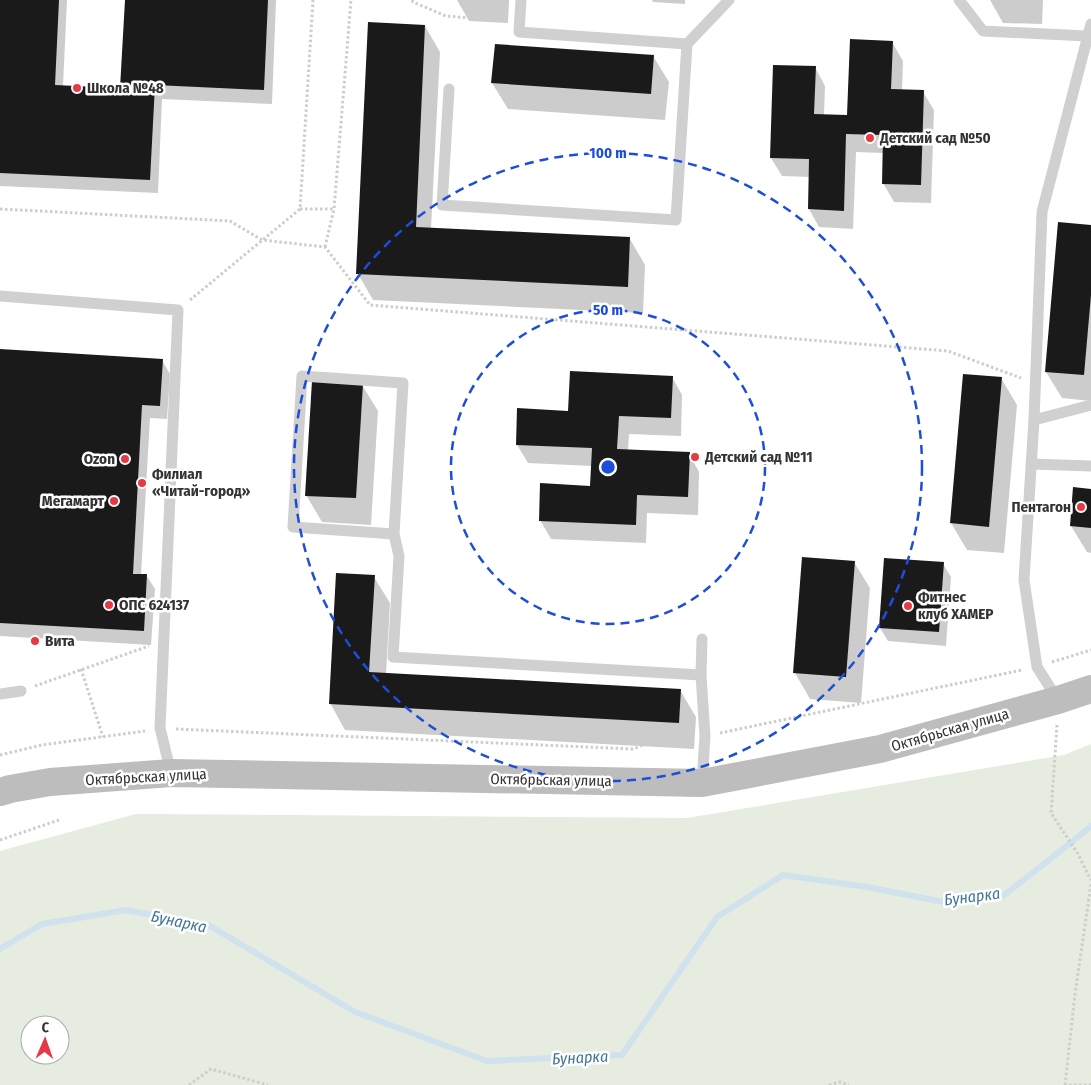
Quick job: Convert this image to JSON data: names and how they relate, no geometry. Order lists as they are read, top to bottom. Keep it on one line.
{"streets":{"street":["Октябрьская улица"]},"water":["Бунарка"],"places":["Школа №48","Детский сад №50","Детский сад №11","Ozon","Филиал «Читай-город»","Мегамарт","Пентагон","ОПС 624137","Фитнес клуб ХАМЕР","Вита"],"north":"top","rings":["100 m","50 m"]}
